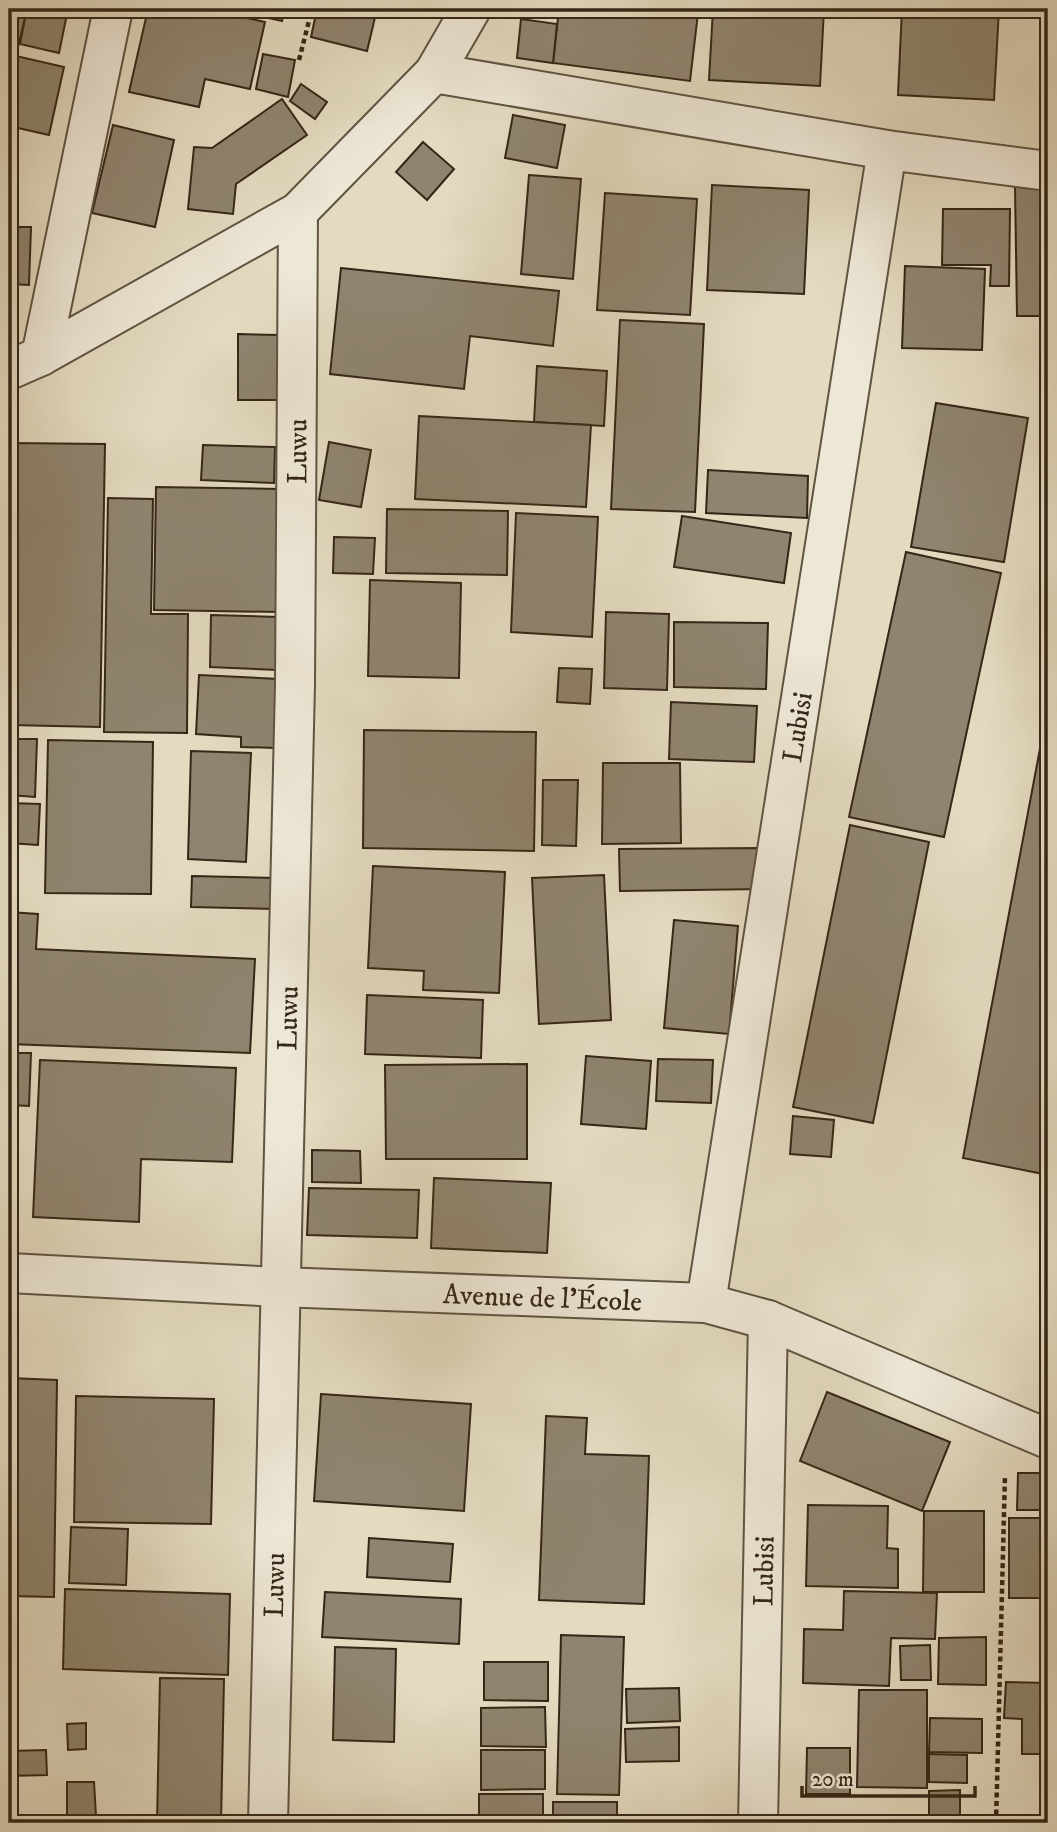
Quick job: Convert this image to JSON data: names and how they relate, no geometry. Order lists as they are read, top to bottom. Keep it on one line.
{"streets":{"street":["Luwu","Lubisi","Avenue de l'École"]},"crossings":[["Luwu","Avenue de l'École"],["Lubisi","Avenue de l'École"]],"scale_bar":"20 m"}
